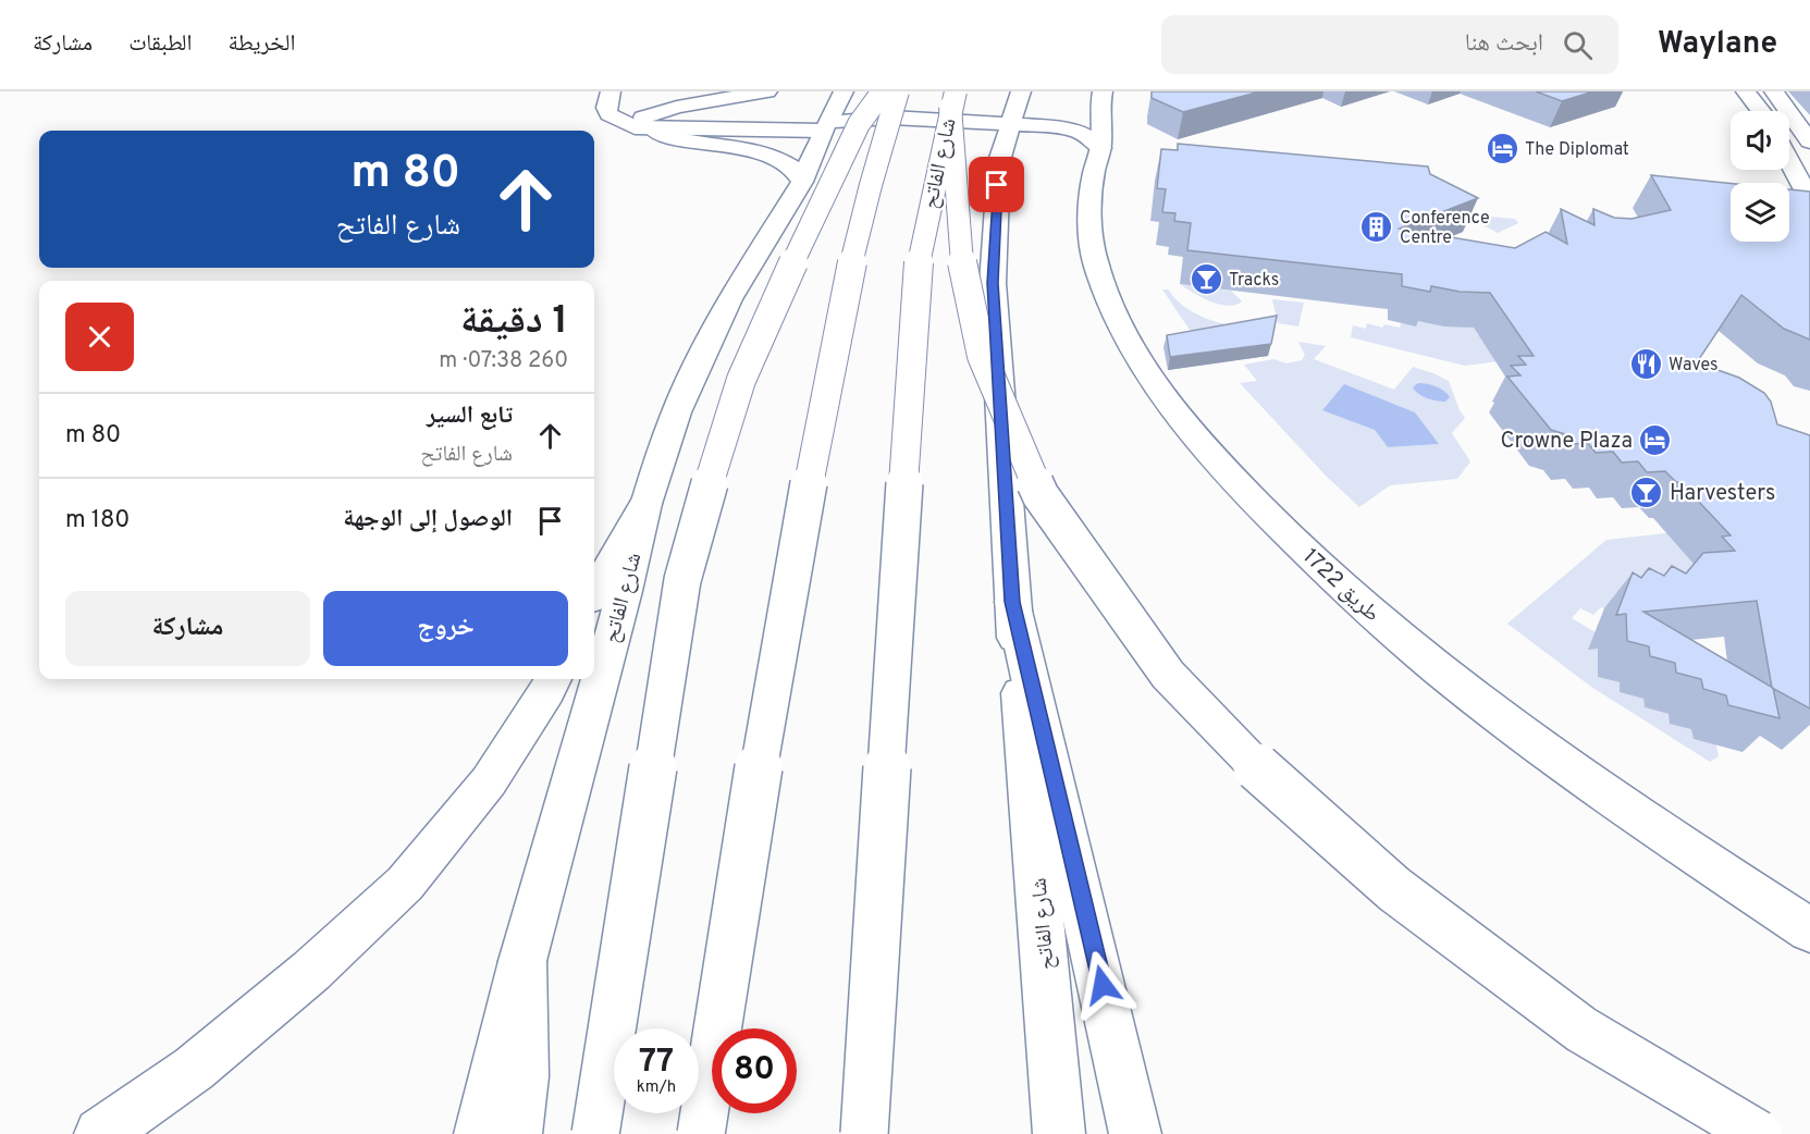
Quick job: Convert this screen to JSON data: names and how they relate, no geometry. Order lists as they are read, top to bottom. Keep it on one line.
{"streets":{"main road":["شارع الفاتح","طريق 1722"]},"places":{"hotel":["The Diplomat","Crowne Plaza"],"building":["Conference Centre"],"bar":["Tracks","Harvesters"],"restaurant":["Waves"]},"page":{"header":"Waylane","search":"ابحث هنا","nav":["الخريطة","الطبقات","مشاركة"],"turn":["80 m","شارع الفاتح"],"heading":["1 دقيقة","260 m · 07:38"],"list":[{"name":"تابع السير","note":"شارع الفاتح","value":"80 m"},{"name":"الوصول إلى الوجهة","value":"180 m"}],"buttons":["خروج","مشاركة"],"speed":"77 km/h","limit":"80"}}
